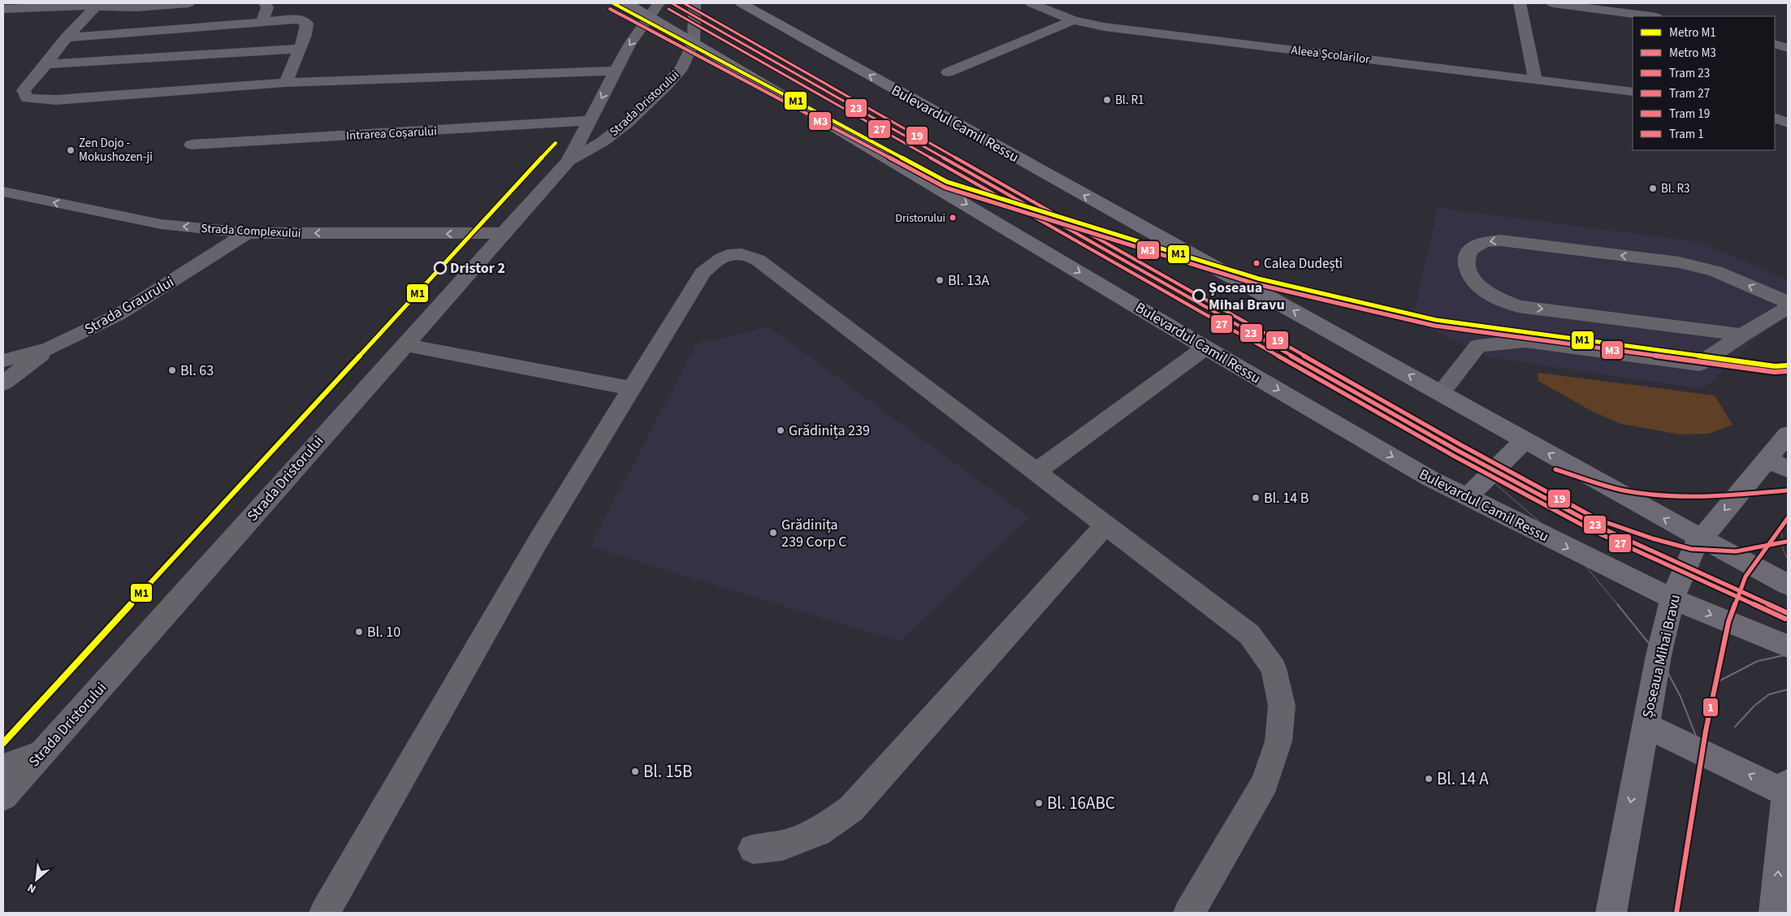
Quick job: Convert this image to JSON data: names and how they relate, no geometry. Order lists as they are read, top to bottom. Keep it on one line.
{"streets":{"main road":["Bulevardul Camil Ressu","Șoseaua Mihai Bravu"],"street":["Aleea Școlarilor","Strada Dristorului","Intrarea Coșarului","Strada Complexului","Strada Graurului"]},"crossings":[["Strada Dristorului","Bulevardul Camil Ressu"],["Strada Dristorului","Intrarea Coșarului"],["Strada Dristorului","Strada Complexului"],["Bulevardul Camil Ressu","Șoseaua Mihai Bravu"],["Strada Complexului","Strada Graurului"]],"places":["Bl. R1","Zen Dojo - Mokushozen-ji","Bl. R3","Dristorului","Calea Dudești","Dristor 2","Bl. 13A","Șoseaua Mihai Bravu","Bl. 63","Grădinița 239","Bl. 14 B","Grădinița 239 Corp C","Bl. 10","Bl. 15B","Bl. 14 A","Bl. 16ABC"],"lines":["metro line M1","tram line 23","tram line 19","metro line M3","tram line 27","tram line 1"],"legend":["Metro M1","Metro M3","Tram 23","Tram 27","Tram 19","Tram 1"],"north":"bottom left"}
